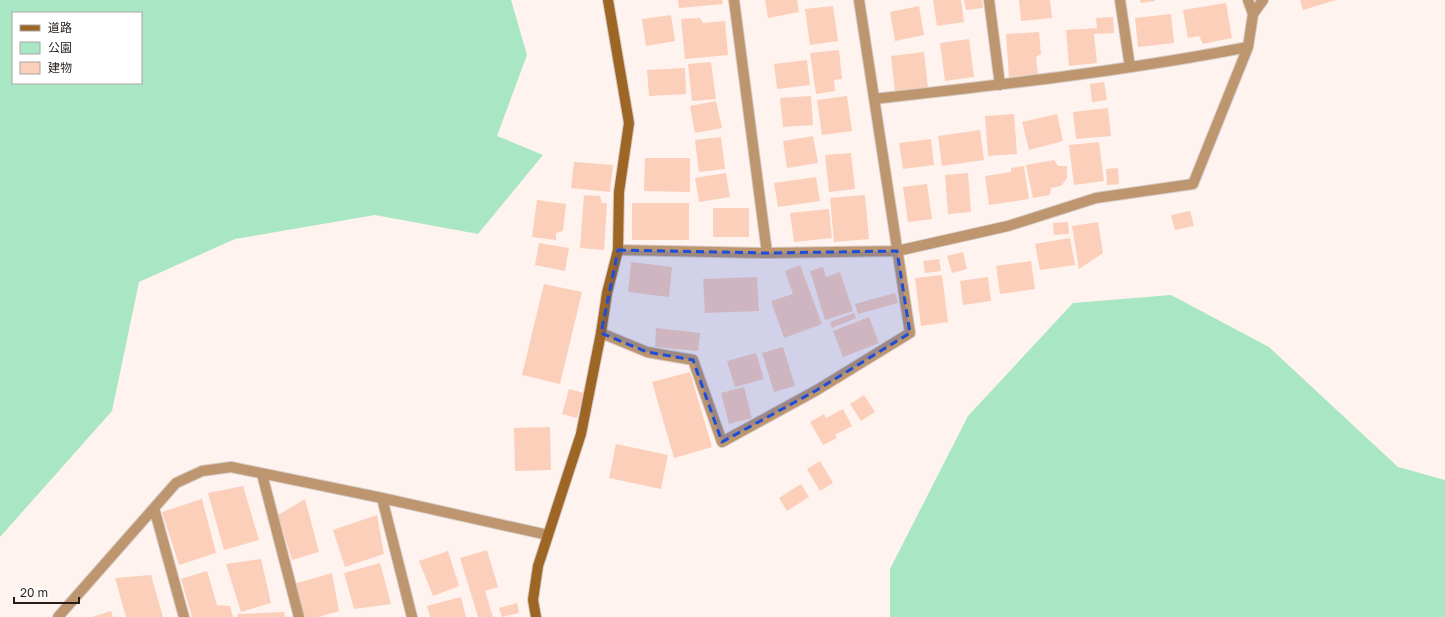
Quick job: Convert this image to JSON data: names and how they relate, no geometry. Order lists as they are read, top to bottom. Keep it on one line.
{"legend":["道路","公園","建物"],"scale_bar":"20 m"}
